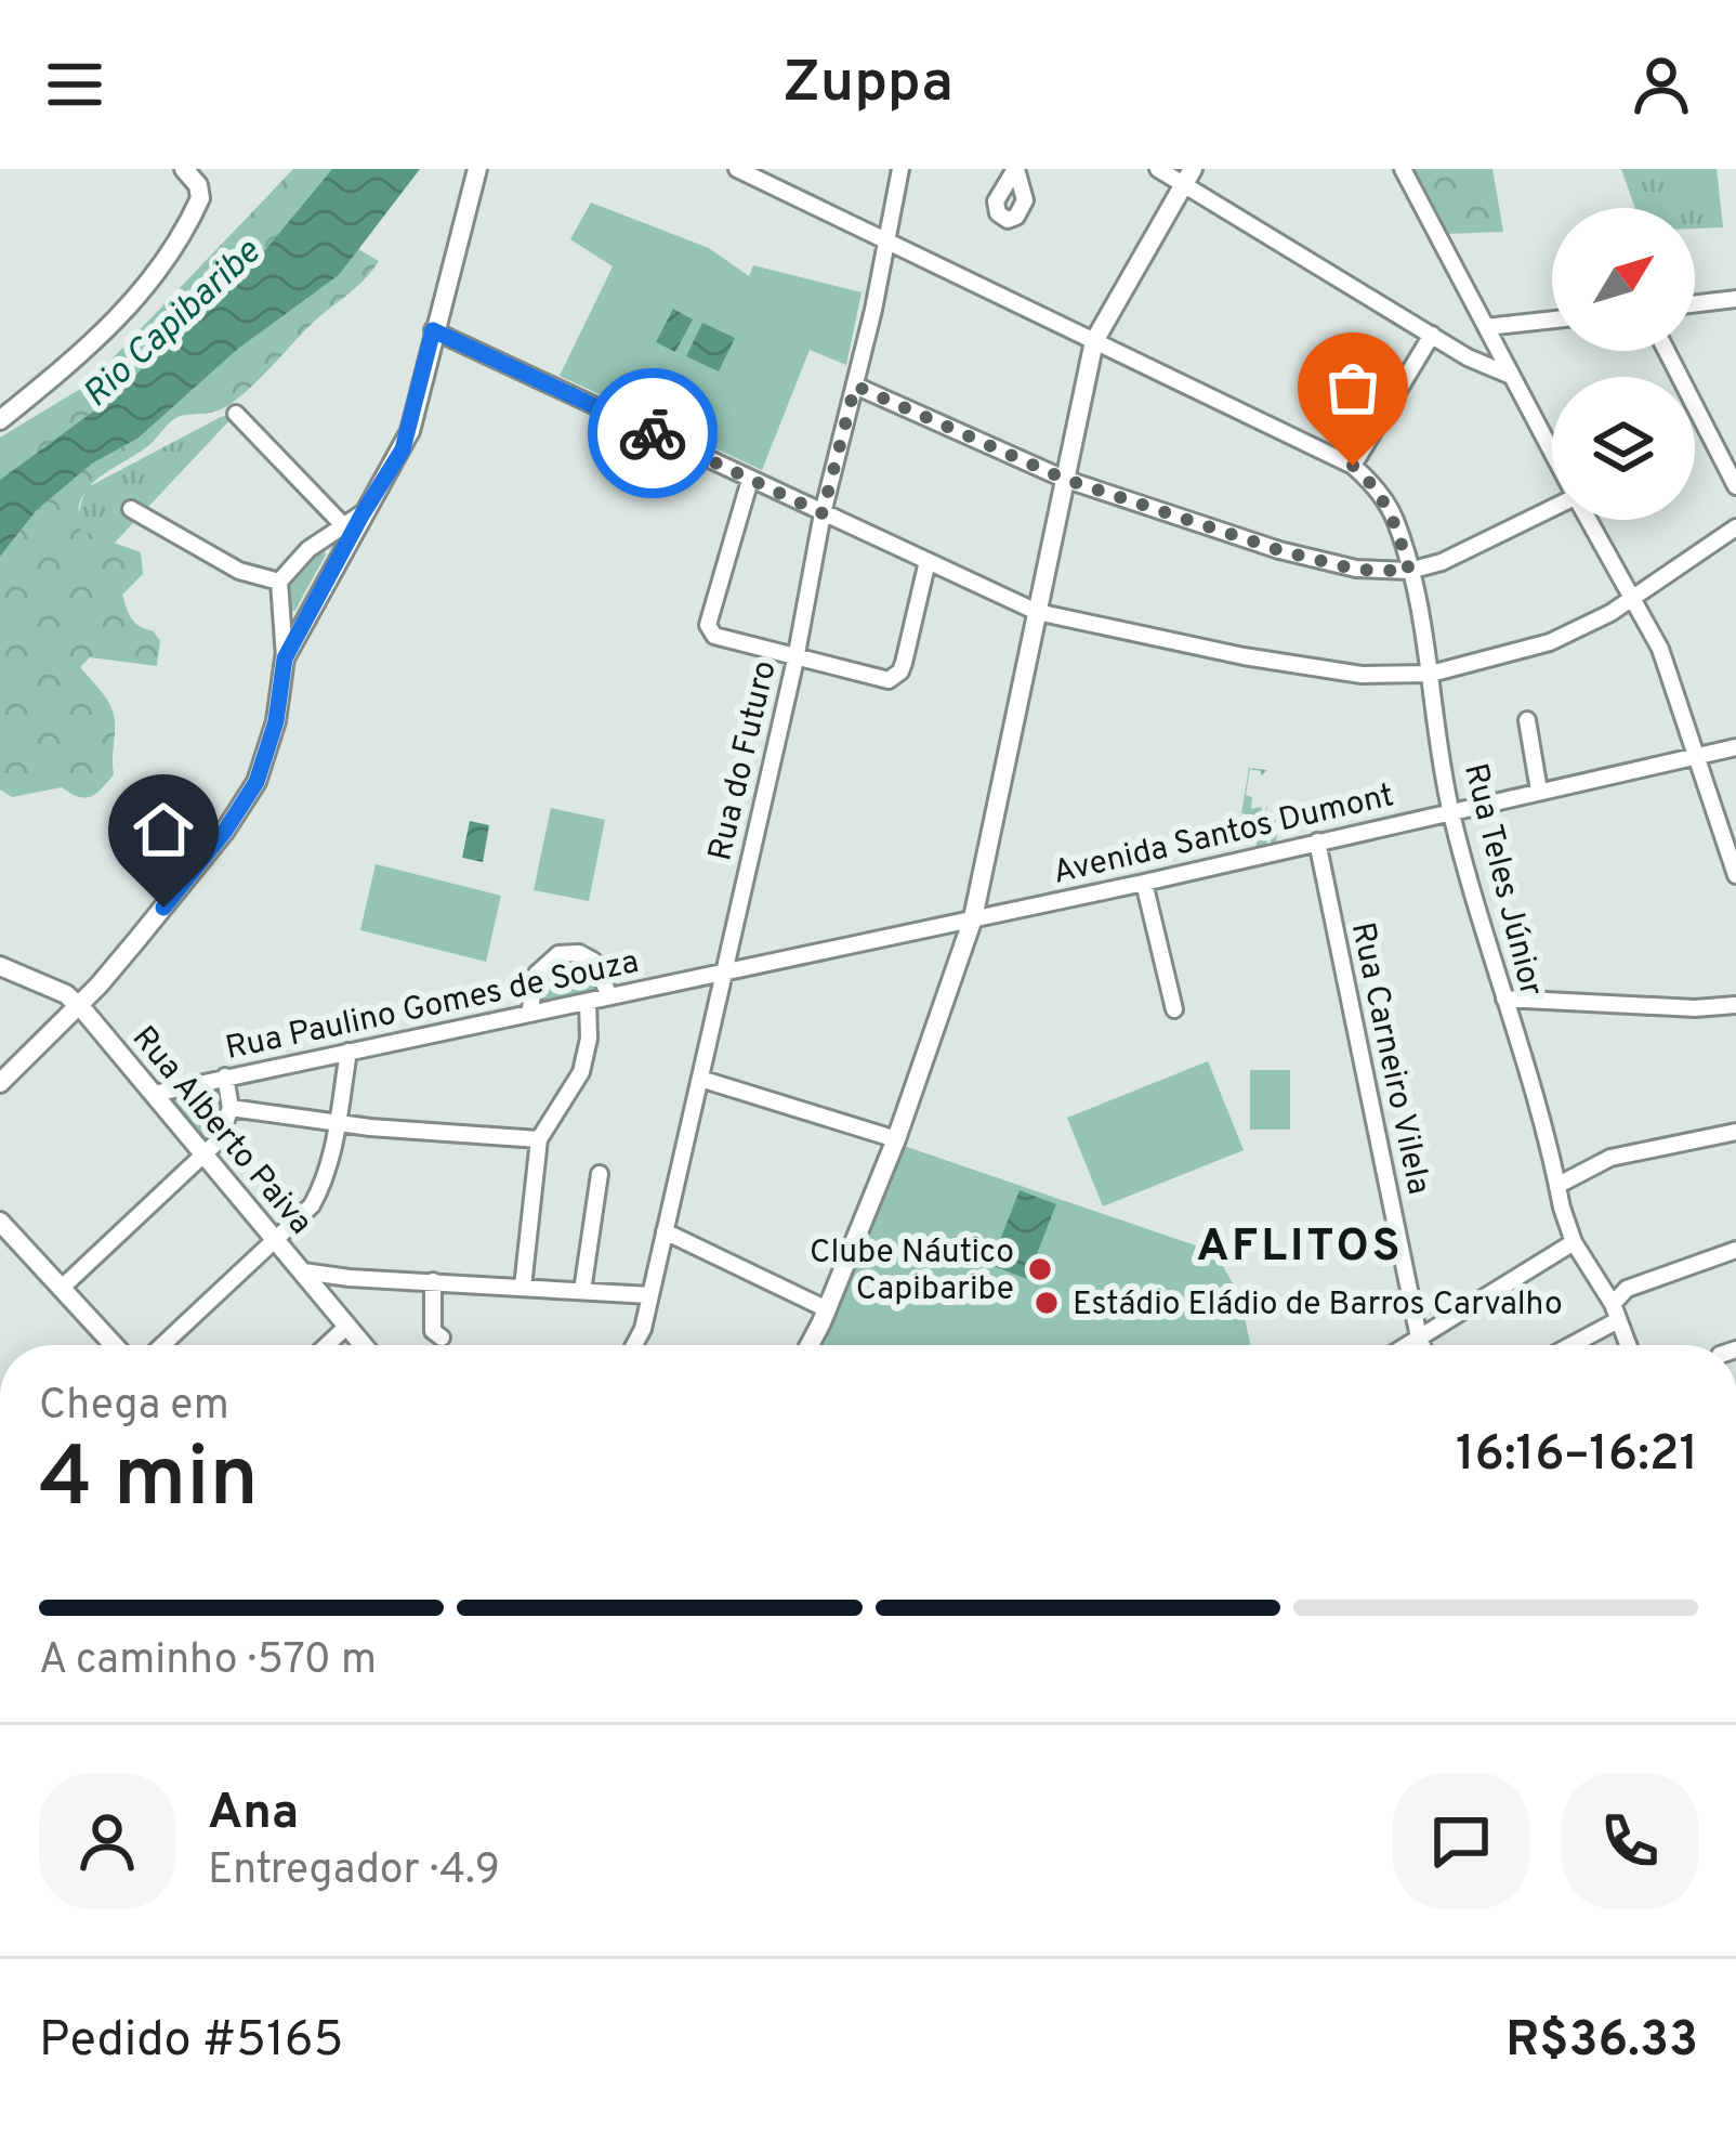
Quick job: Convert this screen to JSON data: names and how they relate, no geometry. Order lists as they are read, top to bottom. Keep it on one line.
{"streets":{"main road":["Rua Alberto Paiva"],"street":["Rua do Futuro","Avenida Santos Dumont","Rua Teles Júnior","Rua Paulino Gomes de Souza","Rua Carneiro Vilela"]},"crossings":[["Rua do Futuro","Avenida Santos Dumont"],["Rua do Futuro","Rua Paulino Gomes de Souza"],["Avenida Santos Dumont","Rua Teles Júnior"],["Avenida Santos Dumont","Rua Paulino Gomes de Souza"],["Avenida Santos Dumont","Rua Carneiro Vilela"],["Rua Paulino Gomes de Souza","Rua Alberto Paiva"]],"districts":["AFLITOS"],"water":["Rio Capibaribe"],"places":["Clube Náutico Capibaribe","Estádio Eládio de Barros Carvalho"],"north":"top right","page":{"header":"Zuppa","heading":["4 min","Chega em","16:16–16:21"],"panel":["Ana","Entregador · 4.9","Pedido #5165","R$36.33"],"bar":"A caminho · 570 m"}}
